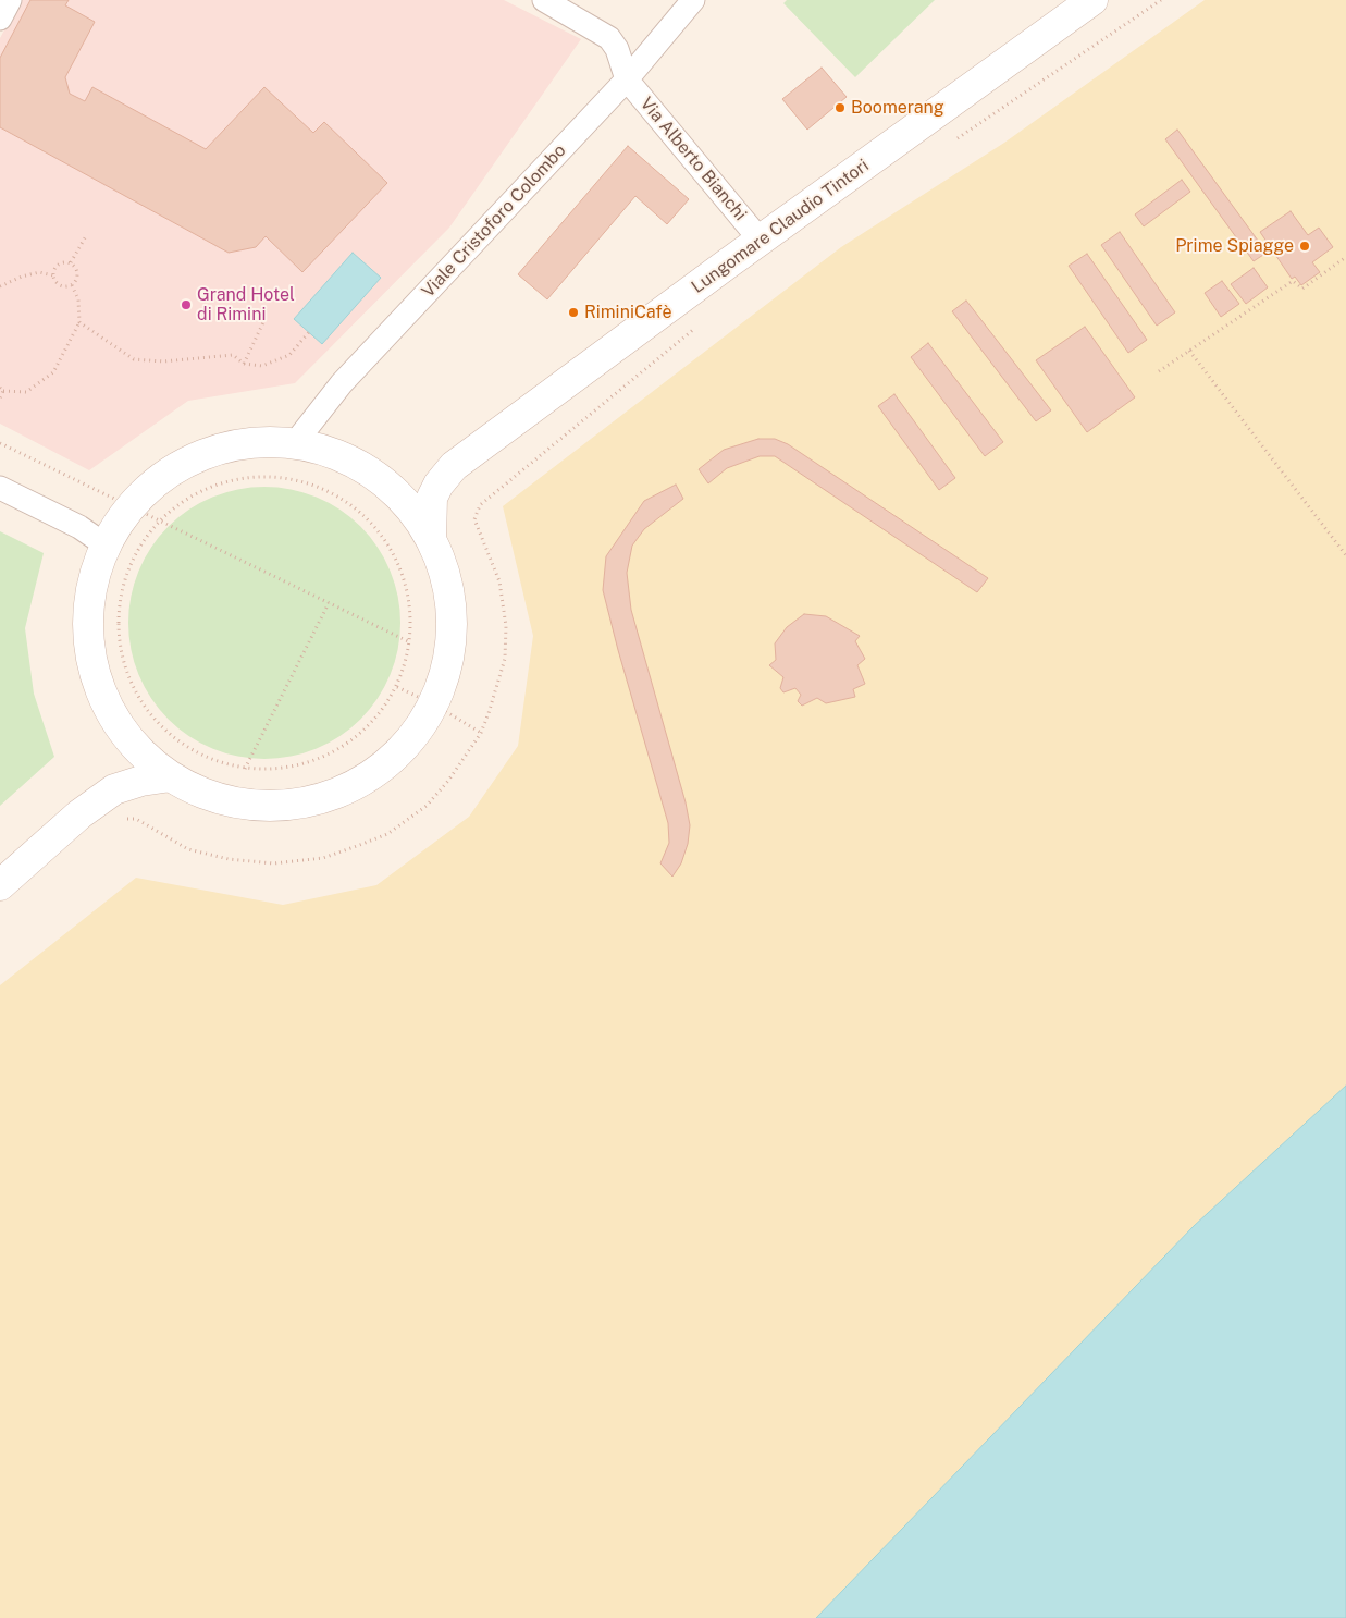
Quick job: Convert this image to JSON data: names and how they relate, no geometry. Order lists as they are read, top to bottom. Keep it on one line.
{"streets":{"street":["Via Alberto Bianchi","Viale Cristoforo Colombo","Lungomare Claudio Tintori"]},"crossings":[["Via Alberto Bianchi","Viale Cristoforo Colombo"],["Via Alberto Bianchi","Lungomare Claudio Tintori"]],"places":["Boomerang","Prime Spiagge","Grand Hotel di Rimini","RiminiCafè"]}
